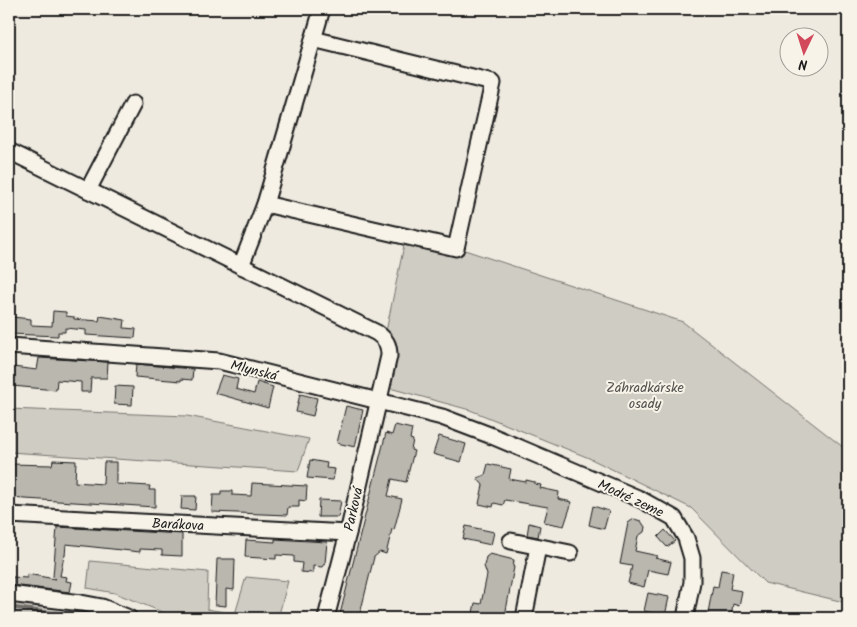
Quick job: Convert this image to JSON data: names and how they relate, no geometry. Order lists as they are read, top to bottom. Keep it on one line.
{"streets":{"street":["Mlynská","Modré zeme","Parková","Barákova"]},"crossings":[["Mlynská","Modré zeme"],["Mlynská","Parková"],["Parková","Barákova"]],"parks":["Záhradkárske osady"],"north":"bottom"}
